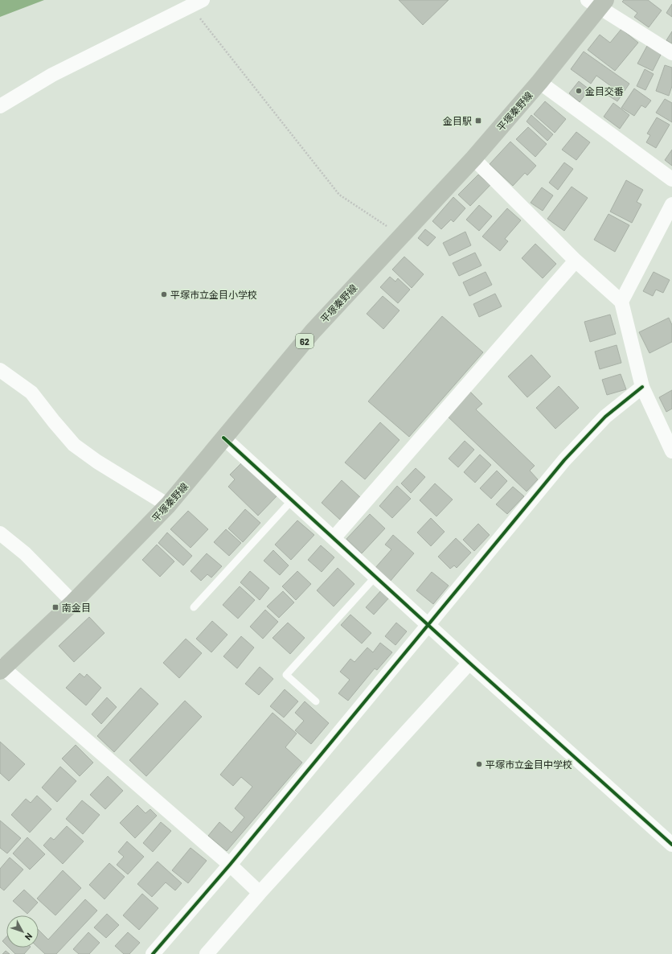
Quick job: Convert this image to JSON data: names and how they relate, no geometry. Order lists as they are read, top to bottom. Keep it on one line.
{"streets":{"main road":["平塚秦野線","62"]},"places":{"other":["金目交番","平塚市立金目小学校","平塚市立金目中学校"],"transit":["金目駅","南金目"]},"north":"bottom right"}
